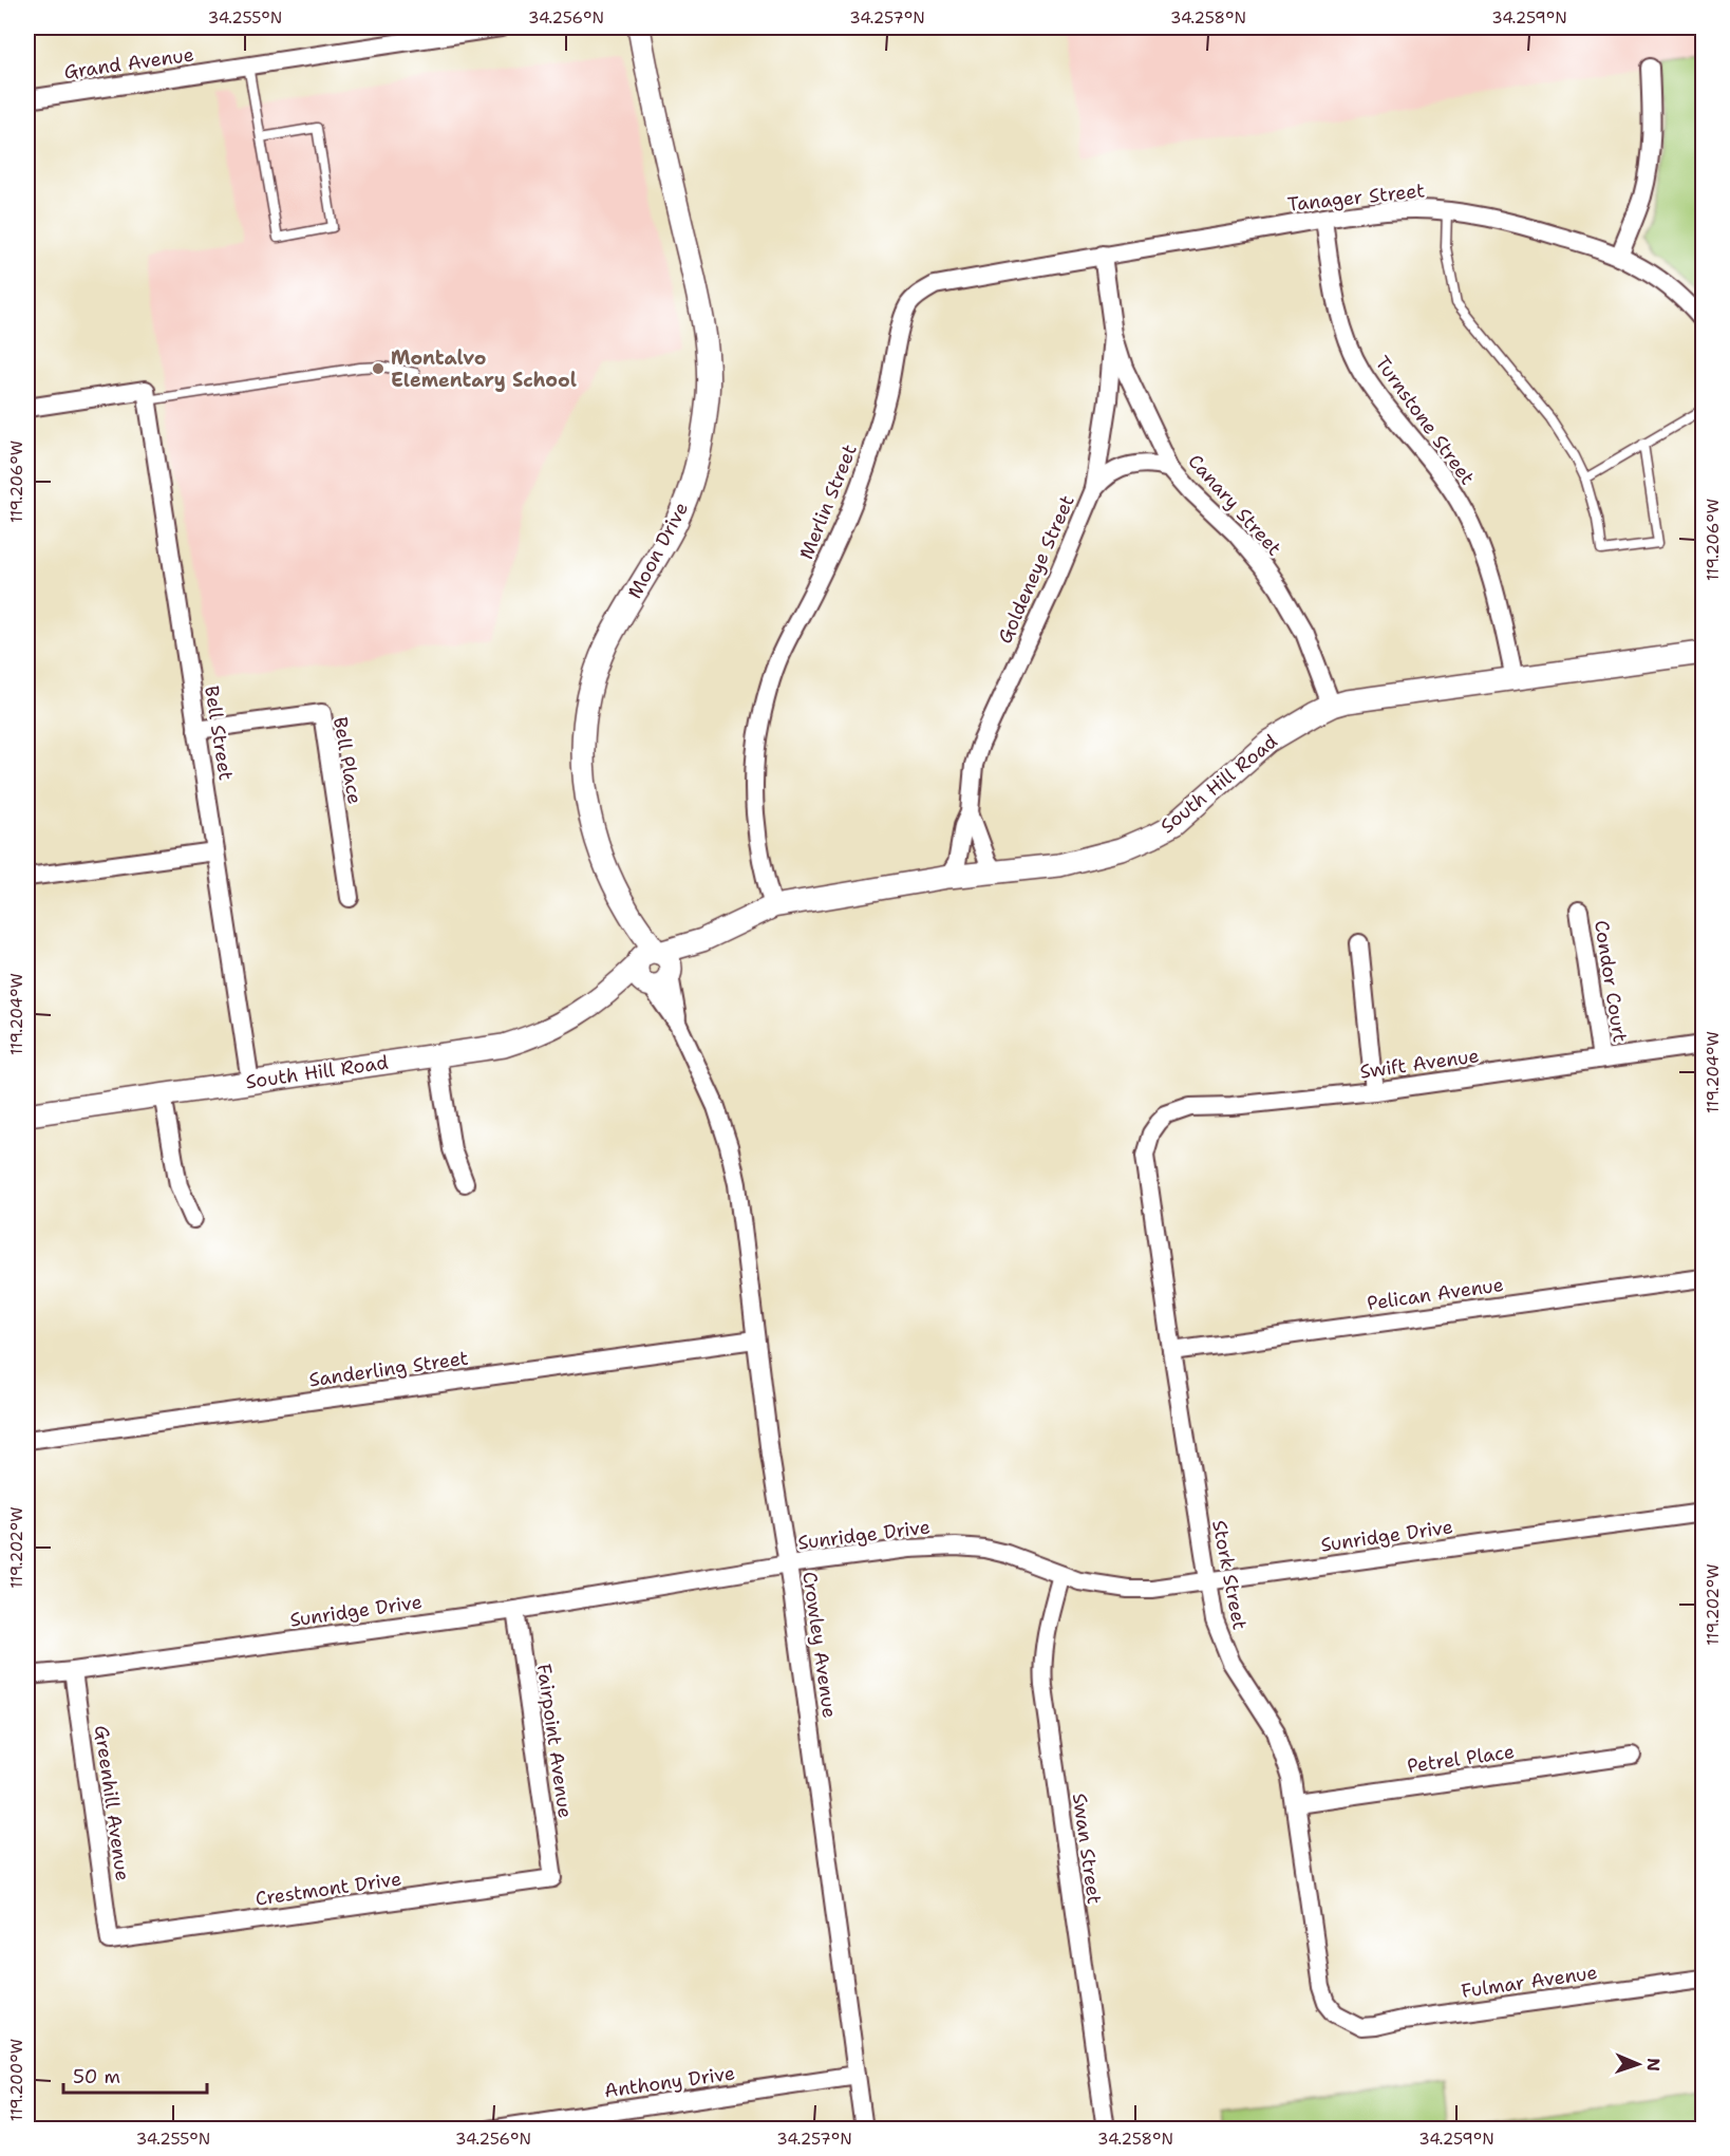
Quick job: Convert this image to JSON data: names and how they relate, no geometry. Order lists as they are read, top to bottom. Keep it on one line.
{"streets":{"street":["Grand Avenue","Tanager Street","Turnstone Street","Merlin Street","Canary Street","Moon Drive","Goldeneye Street","Bell Street","Bell Place","South Hill Road","Condor Court","Swift Avenue","Pelican Avenue","Sanderling Street","Sunridge Drive","Stork Street","Crowley Avenue","Fairpoint Avenue","Petrel Place","Greenhill Avenue","Swan Street","Crestmont Drive","Fulmar Avenue","Anthony Drive"]},"crossings":[["Tanager Street","Turnstone Street"],["Tanager Street","Merlin Street"],["Tanager Street","Canary Street"],["Turnstone Street","South Hill Road"],["Merlin Street","Canary Street"],["Merlin Street","South Hill Road"],["Canary Street","Goldeneye Street"],["Canary Street","South Hill Road"],["Moon Drive","South Hill Road"],["Moon Drive","Crowley Avenue"],["Goldeneye Street","South Hill Road"],["Bell Street","Bell Place"],["Bell Street","South Hill Road"],["South Hill Road","Crowley Avenue"],["Condor Court","Swift Avenue"],["Swift Avenue","Stork Street"],["Pelican Avenue","Stork Street"],["Sanderling Street","Crowley Avenue"],["Sunridge Drive","Stork Street"],["Sunridge Drive","Crowley Avenue"],["Sunridge Drive","Fairpoint Avenue"],["Sunridge Drive","Greenhill Avenue"],["Sunridge Drive","Swan Street"],["Stork Street","Petrel Place"],["Stork Street","Fulmar Avenue"],["Crowley Avenue","Anthony Drive"],["Fairpoint Avenue","Crestmont Drive"],["Greenhill Avenue","Crestmont Drive"]],"places":["Montalvo Elementary School"],"scale_bar":"50 m","north":"right","coordinates":["34.255°N","34.256°N","34.257°N","34.258°N","34.259°N","119.206°W","119.204°W","119.202°W","119.200°W"]}
